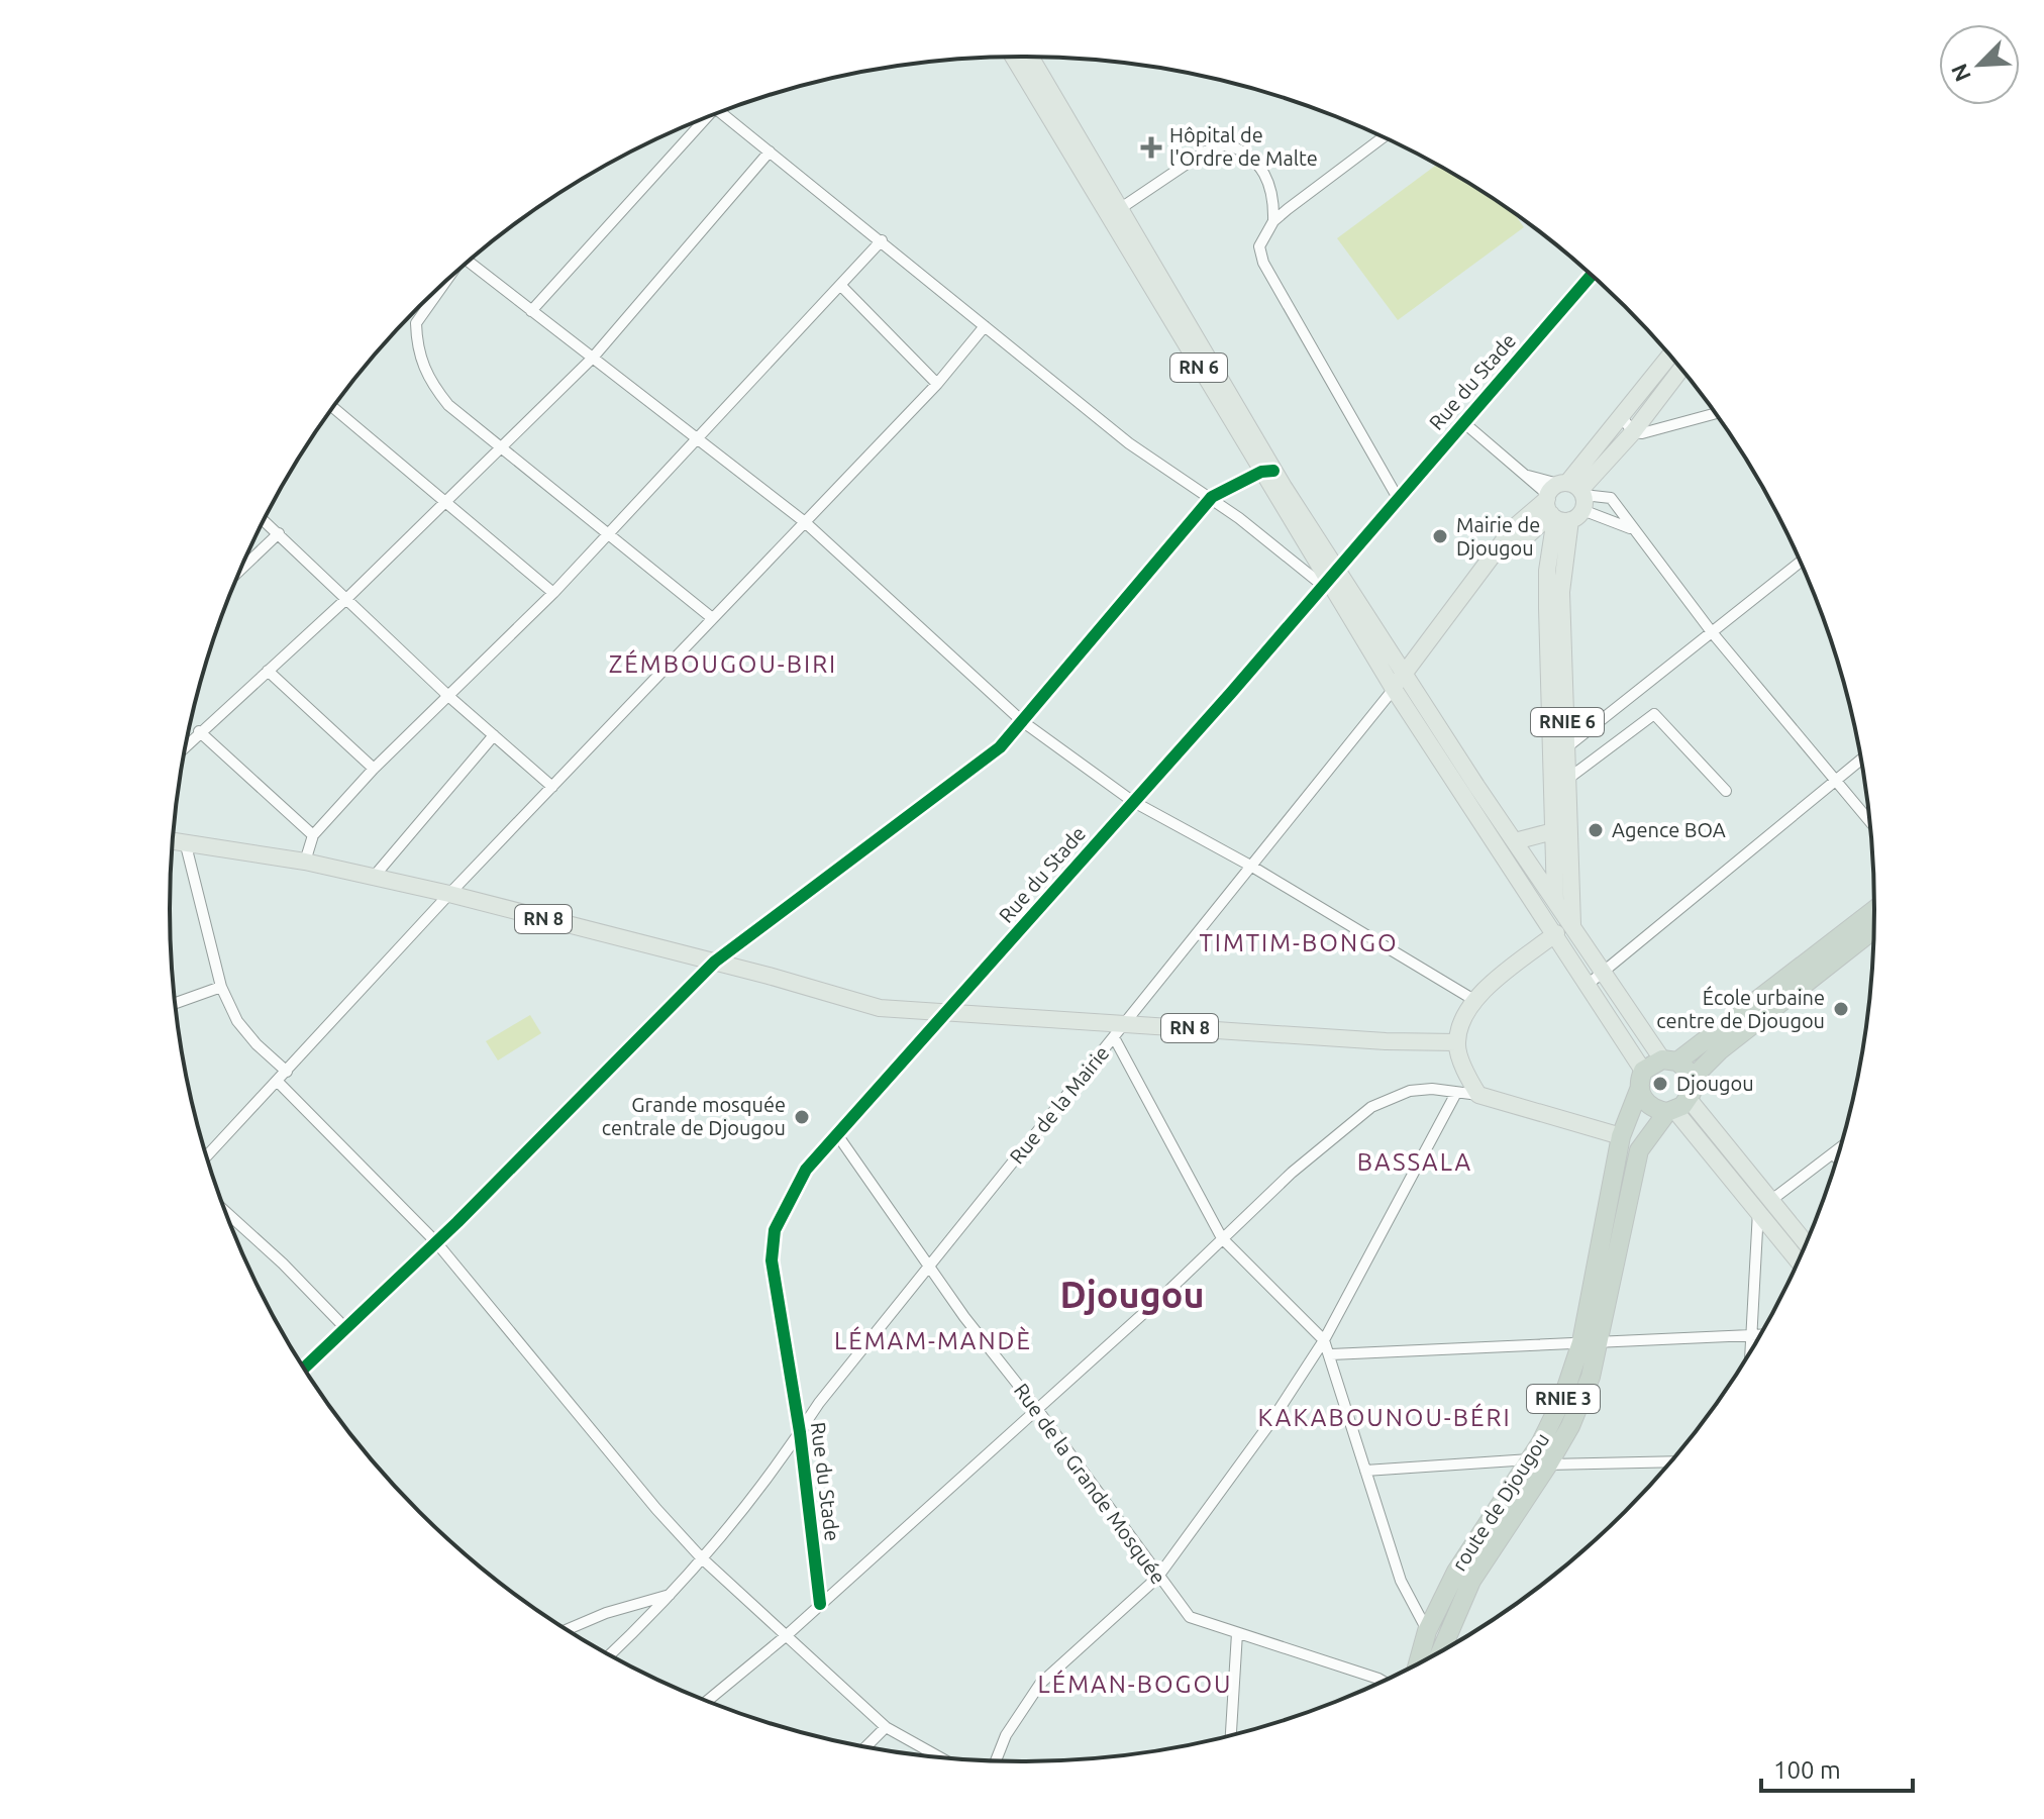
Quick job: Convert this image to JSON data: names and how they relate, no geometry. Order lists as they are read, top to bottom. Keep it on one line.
{"streets":{"highway":["RNIE 3","route de Djougou"],"main road":["RN 6","RNIE 6","RN 8","Rue de la Mairie"],"street":["Rue du Stade","Rue de la Grande Mosquée"]},"crossings":[["RN 6","Rue du Stade"],["RN 6","RNIE 6"],["RN 6","Rue de la Mairie"],["Rue du Stade","RN 8"],["Rue du Stade","Rue de la Mairie"],["Rue du Stade","Rue de la Grande Mosquée"],["RNIE 6","Rue de la Mairie"],["RN 8","Rue de la Mairie"],["Rue de la Mairie","Rue de la Grande Mosquée"],["RNIE 3","route de Djougou"]],"districts":["ZÉMBOUGOU-BIRI","TIMTIM-BONGO","BASSALA","Djougou","LÉMAM-MANDÈ","KAKABOUNOU-BÉRI","LÉMAN-BOGOU"],"places":{"health":["Hôpital de l'Ordre de Malte"],"other":["Mairie de Djougou","Agence BOA","École urbaine centre de Djougou","Djougou","Grande mosquée centrale de Djougou"]},"scale_bar":"100 m","north":"bottom left"}
